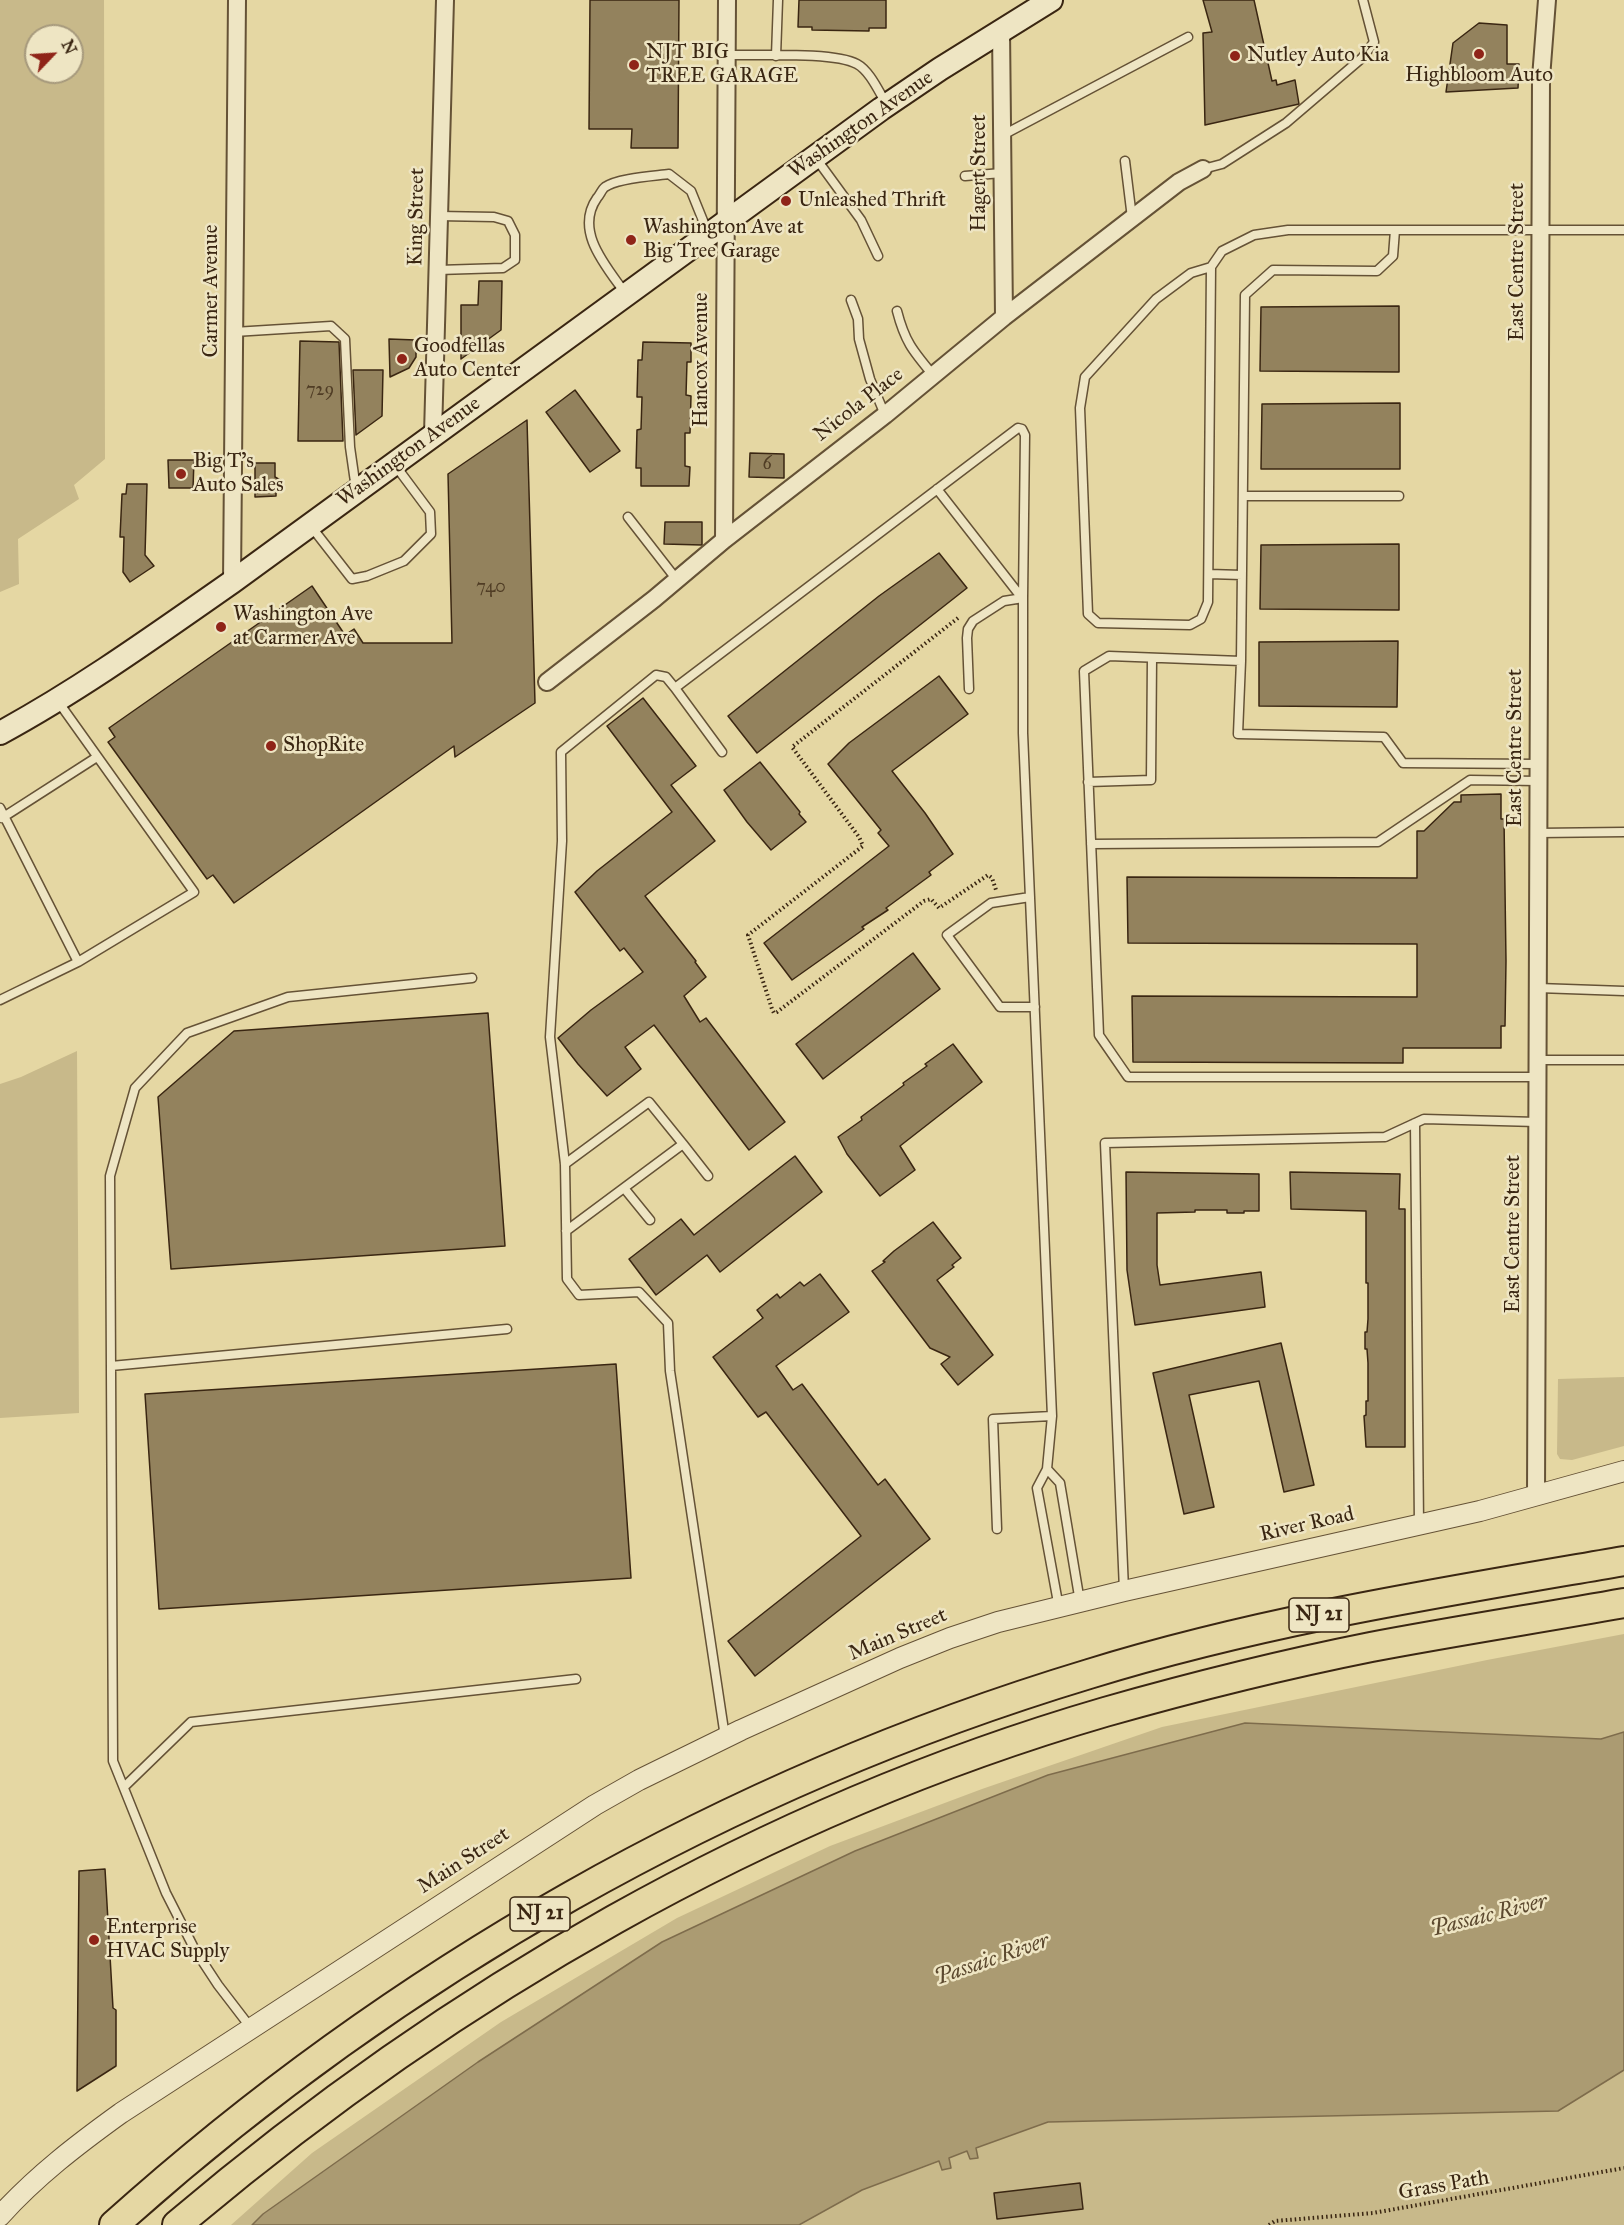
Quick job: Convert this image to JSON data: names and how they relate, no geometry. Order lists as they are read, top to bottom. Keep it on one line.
{"streets":{"highway":["NJ 21"],"main road":["Washington Avenue"],"street":["Hagert Street","King Street","East Centre Street","Carmer Avenue","Hancox Avenue","Nicola Place","River Road","Main Street"],"path":["Grass Path"]},"crossings":[["Washington Avenue","Hagert Street"],["Washington Avenue","King Street"],["Washington Avenue","Carmer Avenue"],["Washington Avenue","Hancox Avenue"],["Hagert Street","Nicola Place"],["East Centre Street","River Road"],["Hancox Avenue","Nicola Place"],["River Road","Main Street"]],"water":["Passaic River"],"places":["Highbloom Auto","Nutley Auto Kia","NJT BIG TREE GARAGE","Unleashed Thrift","Washington Ave at Big Tree Garage","Goodfellas Auto Center","Big T's Auto Sales","Washington Ave at Carmer Ave","ShopRite","Enterprise HVAC Supply"],"house_numbers":["729","6","740"],"north":"top right"}
